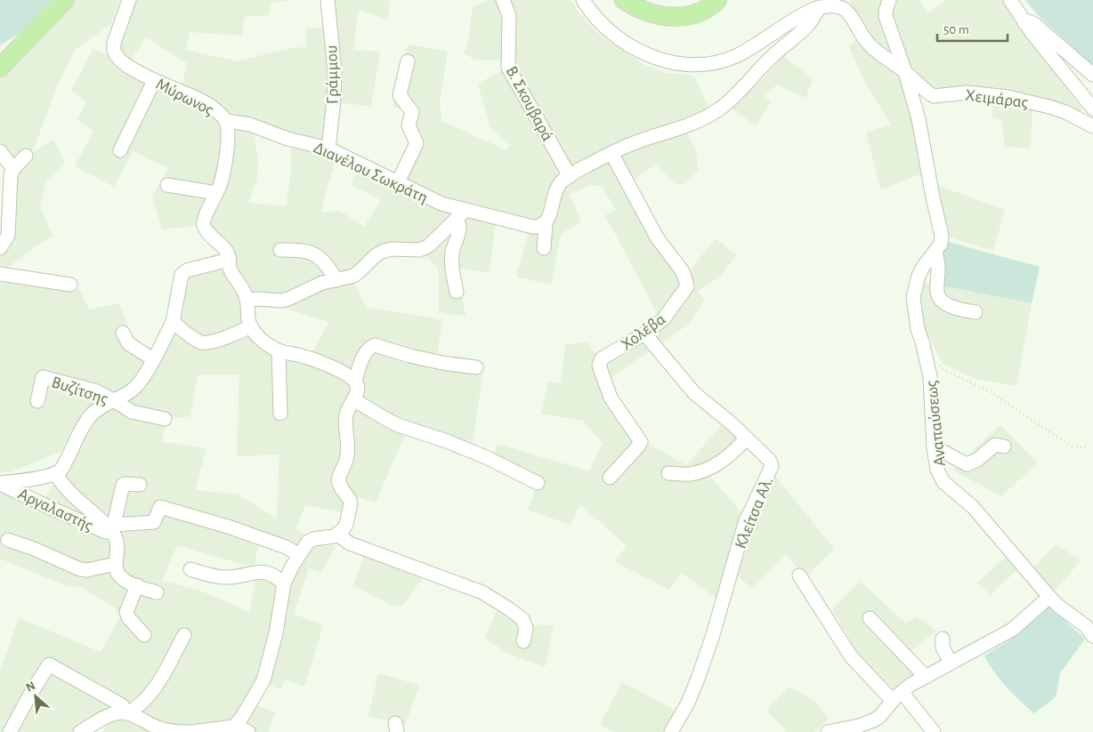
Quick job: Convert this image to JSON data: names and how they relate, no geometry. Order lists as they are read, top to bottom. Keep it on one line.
{"streets":{"street":["Γράμμου","Μύρωνος","Χειμάρας","Β. Σκουβαρά","Διανέλου Σωκράτη","Χολέβα","Βυζίτσης","Αναπαύσεως","Αργαλαστής","Κλείτσα Αλ."]},"crossings":[["Γράμμου","Διανέλου Σωκράτη"],["Μύρωνος","Διανέλου Σωκράτη"],["Χειμάρας","Αναπαύσεως"],["Χολέβα","Κλείτσα Αλ."]],"scale_bar":"50 m","north":"top left"}
